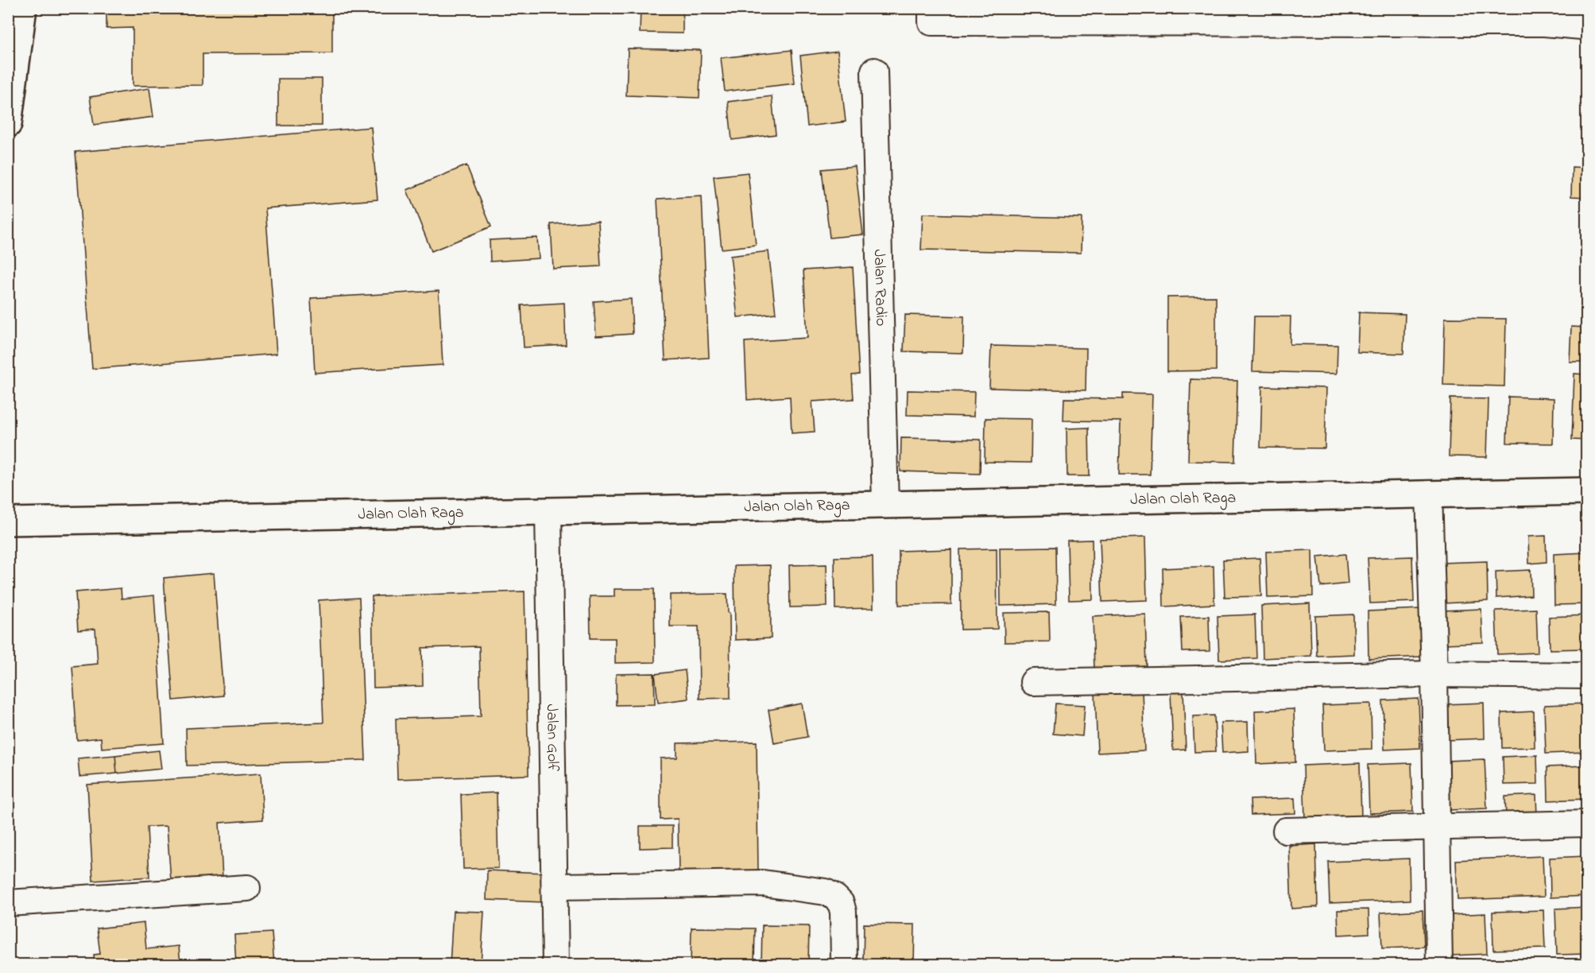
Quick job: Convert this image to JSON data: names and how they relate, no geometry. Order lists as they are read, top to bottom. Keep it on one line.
{"streets":{"street":["Jalan Radio","Jalan Olah Raga","Jalan Golf"]},"crossings":[["Jalan Radio","Jalan Olah Raga"],["Jalan Olah Raga","Jalan Golf"]]}
